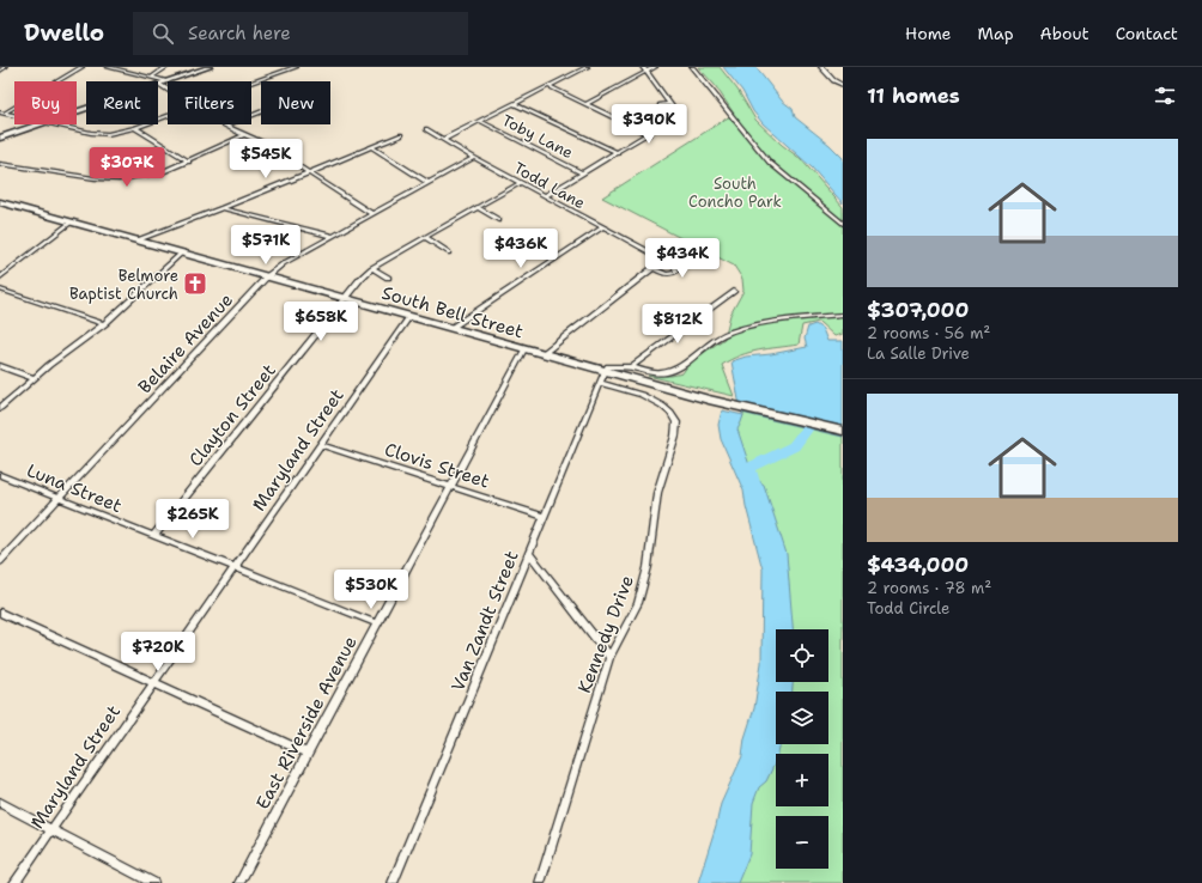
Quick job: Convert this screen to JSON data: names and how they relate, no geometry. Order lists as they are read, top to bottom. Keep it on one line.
{"streets":{"main road":["South Bell Street"],"street":["Toby Lane","Todd Lane","Belaire Avenue","Clayton Street","Maryland Street","Clovis Street","Luna Street","Van Zandt Street","Kennedy Drive","East Riverside Avenue"]},"crossings":[["Todd Lane","Belaire Avenue"],["Todd Lane","Clayton Street"],["South Bell Street","Belaire Avenue"],["South Bell Street","Clayton Street"],["South Bell Street","Maryland Street"],["South Bell Street","Van Zandt Street"],["South Bell Street","East Riverside Avenue"],["Belaire Avenue","Luna Street"],["Clayton Street","Luna Street"],["Maryland Street","Clovis Street"],["Maryland Street","Luna Street"],["Clovis Street","Van Zandt Street"],["Clovis Street","East Riverside Avenue"],["Luna Street","East Riverside Avenue"],["Van Zandt Street","Kennedy Drive"]],"parks":["South Concho Park"],"places":{"church":["Belmore Baptist Church"]},"page":{"header":"Dwello","search":"Search here","nav":["Home","Map","About","Contact"],"heading":"11 homes","chip":["Buy","Rent","Filters","New"],"price":["$390K","$545K","$307K","$571K","$436K","$434K","$658K","$812K","$265K","$530K","$720K"],"list":[{"name":"$307,000","note":"2 rooms · 56 m² · La Salle Drive"},{"name":"$434,000","note":"2 rooms · 78 m² · Todd Circle"}],"map_buttons":["+","−"]}}
